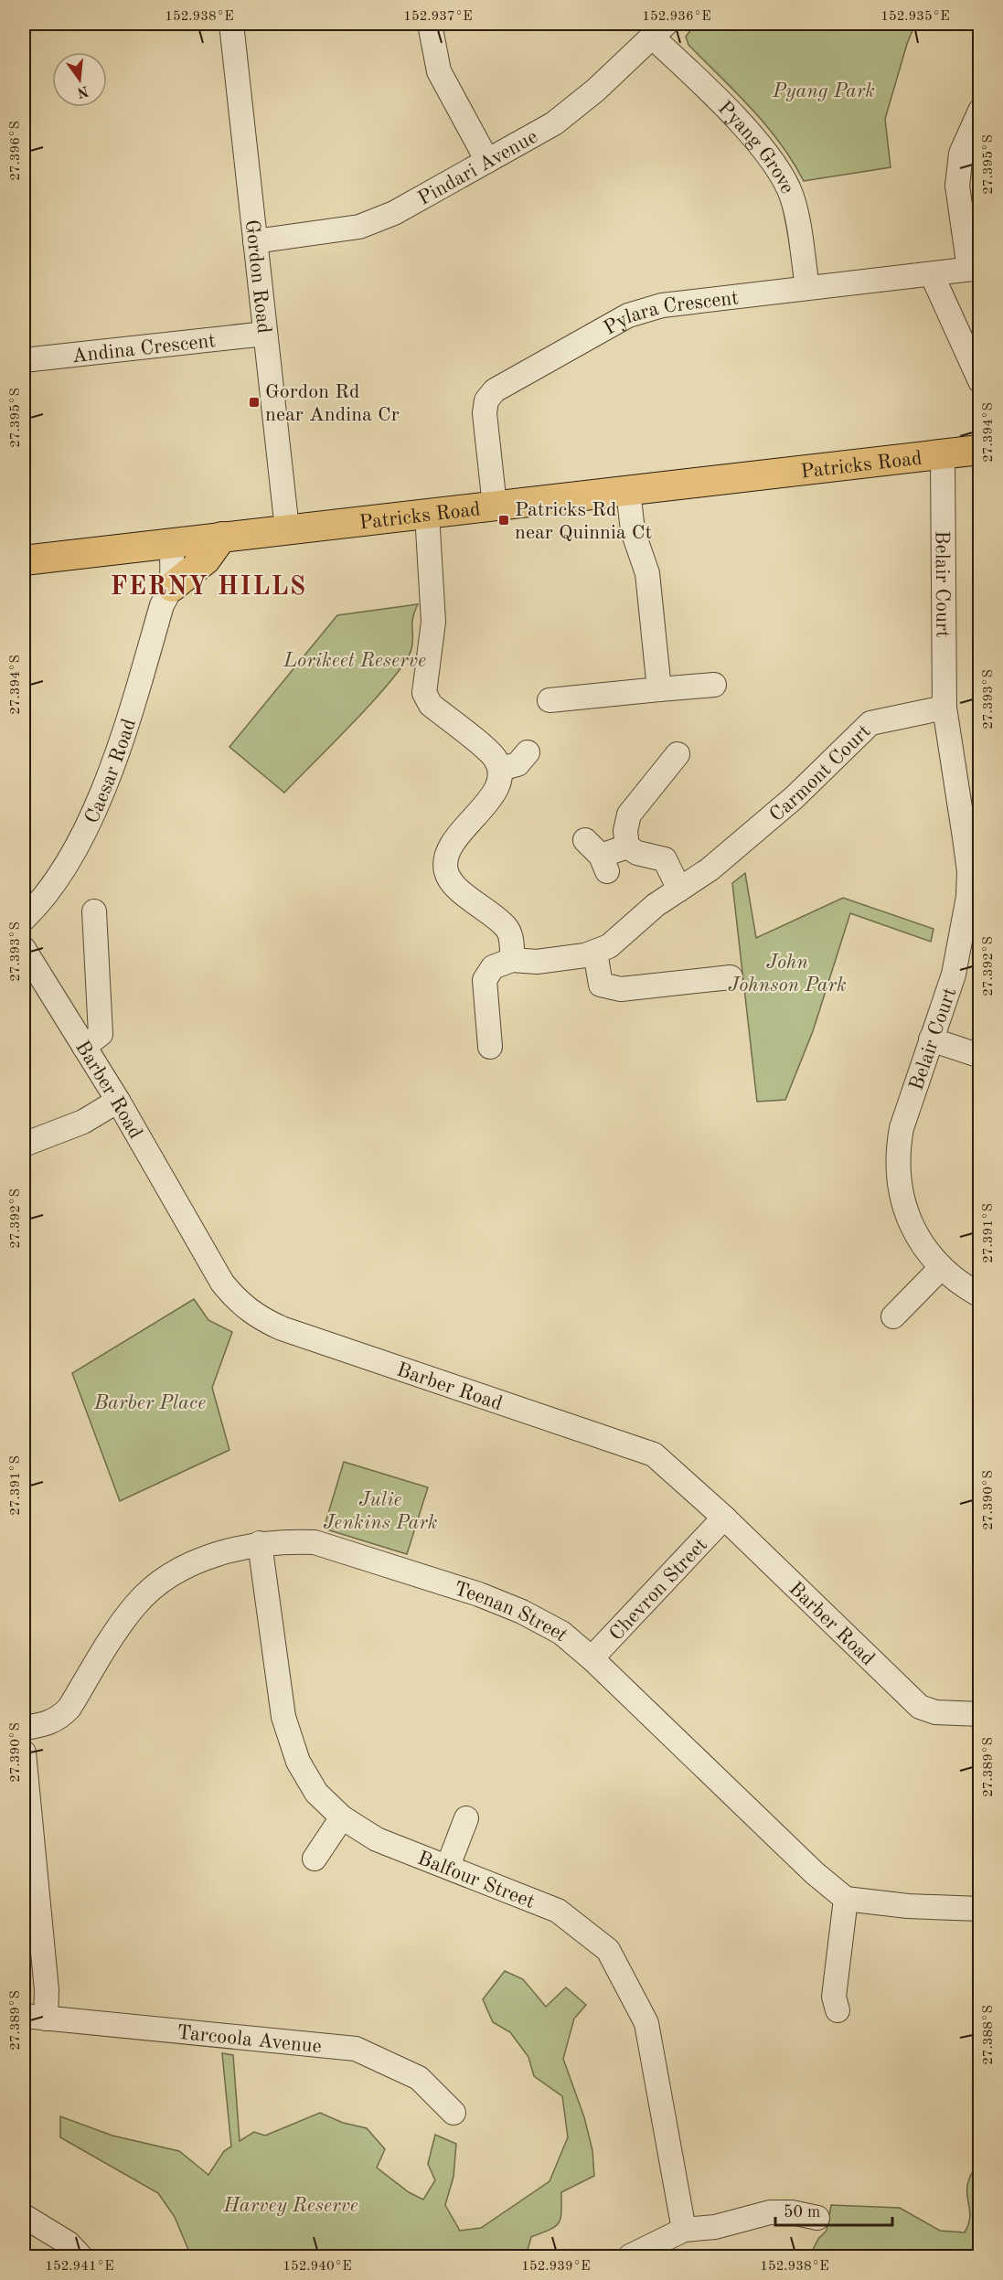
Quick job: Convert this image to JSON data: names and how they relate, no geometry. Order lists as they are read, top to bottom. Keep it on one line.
{"streets":{"main road":["Patricks Road"],"street":["Pyang Grove","Pindari Avenue","Gordon Road","Pylara Crescent","Andina Crescent","Belair Court","Caesar Road","Carmont Court","Barber Road","Chevron Street","Teenan Street","Balfour Street","Tarcoola Avenue"]},"crossings":[["Pyang Grove","Pindari Avenue"],["Pyang Grove","Pylara Crescent"],["Pindari Avenue","Gordon Road"],["Gordon Road","Andina Crescent"],["Gordon Road","Patricks Road"],["Pylara Crescent","Patricks Road"],["Patricks Road","Belair Court"],["Patricks Road","Caesar Road"],["Belair Court","Carmont Court"],["Barber Road","Chevron Street"],["Chevron Street","Teenan Street"],["Teenan Street","Balfour Street"]],"districts":["FERNY HILLS"],"parks":["Pyang Park","Lorikeet Reserve","John Johnson Park","Barber Place","Julie Jenkins Park","Harvey Reserve"],"places":{"transit":["Gordon Rd near Andina Cr","Patricks Rd near Quinnia Ct"]},"scale_bar":"50 m","north":"bottom","coordinates":["152.938°E","152.937°E","152.936°E","152.935°E","27.396°S","27.395°S","27.394°S","27.393°S","27.392°S","27.391°S","27.390°S","27.389°S","27.388°S","152.941°E","152.940°E","152.939°E"]}
